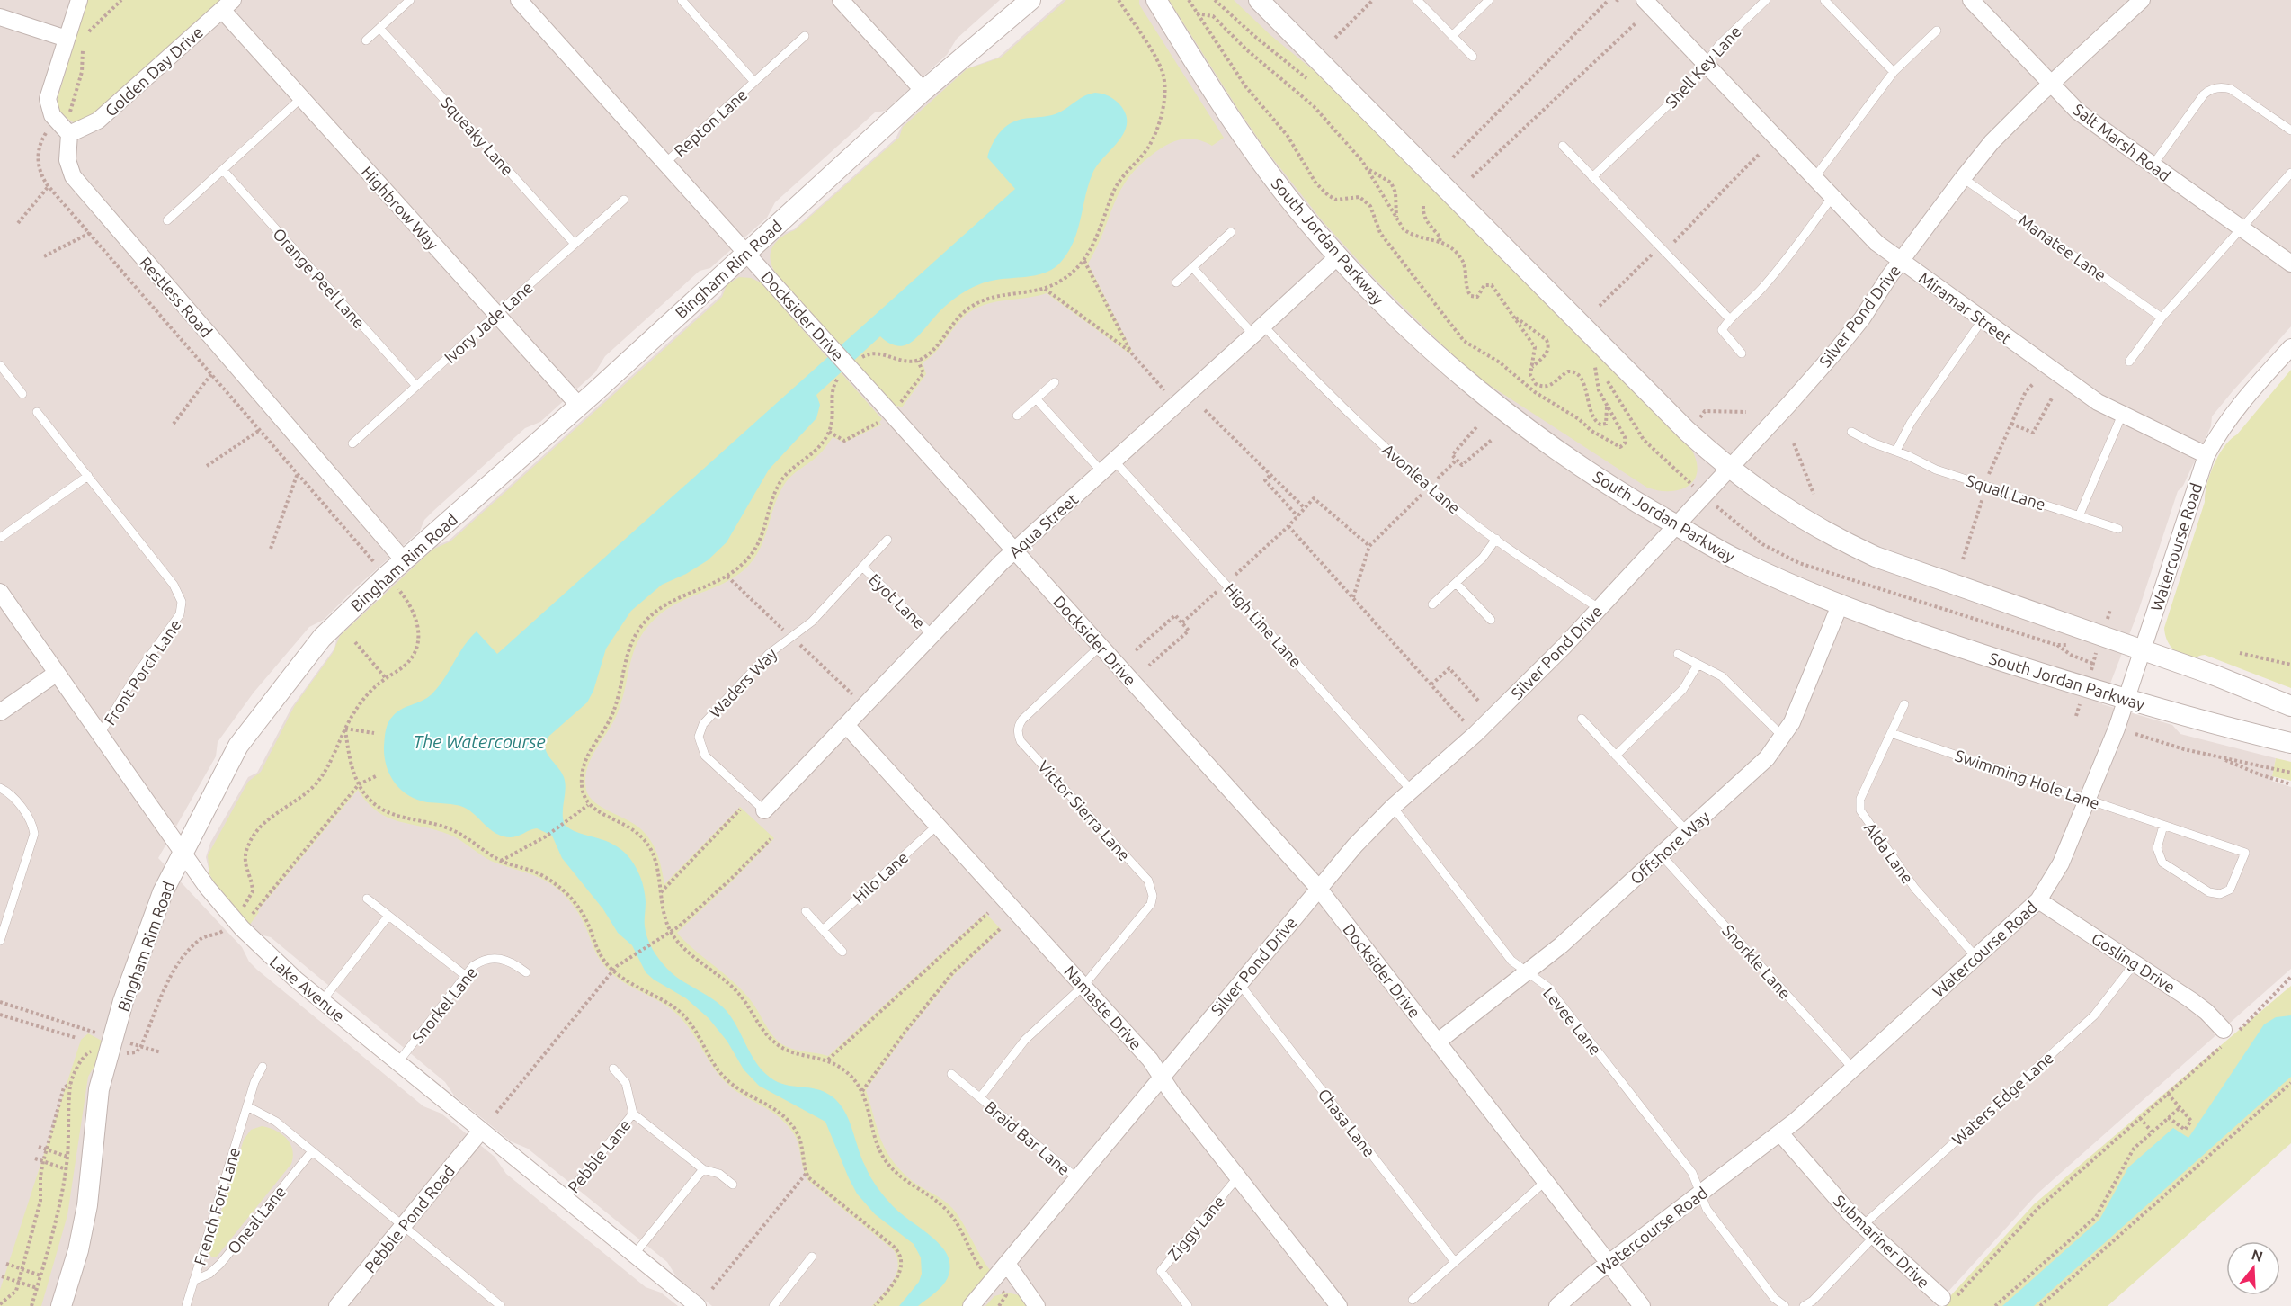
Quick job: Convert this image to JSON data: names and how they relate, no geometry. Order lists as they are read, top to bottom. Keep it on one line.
{"streets":{"street":["Golden Day Drive","Salt Marsh Road","Highbrow Way","South Jordan Parkway","Bingham Rim Road","Restless Road","Miramar Street","Docksider Drive","Silver Pond Drive","Aqua Street","Watercourse Road","Offshore Way","Gosling Drive","Lake Avenue","Namaste Drive","Pebble Pond Road","Submariner Drive"],"lane":["Shell Key Lane","Repton Lane","Squeaky Lane","Manatee Lane","Orange Peel Lane","Ivory Jade Lane","Avonlea Lane","Squall Lane","Eyot Lane","High Line Lane","Front Porch Lane","Waders Way","Swimming Hole Lane","Victor Sierra Lane","Alda Lane","Hilo Lane","Snorkle Lane","Snorkel Lane","Levee Lane","Waters Edge Lane","Chasa Lane","Braid Bar Lane","Pebble Lane","French Fort Lane","Oneal Lane","Ziggy Lane"]},"crossings":[["Shell Key Lane","Miramar Street"],["Golden Day Drive","Highbrow Way"],["Golden Day Drive","Restless Road"],["Repton Lane","Docksider Drive"],["Squeaky Lane","Ivory Jade Lane"],["Salt Marsh Road","Silver Pond Drive"],["Highbrow Way","Bingham Rim Road"],["Highbrow Way","Ivory Jade Lane"],["South Jordan Parkway","Silver Pond Drive"],["South Jordan Parkway","Aqua Street"],["South Jordan Parkway","Watercourse Road"],["South Jordan Parkway","Offshore Way"],["Manatee Lane","Silver Pond Drive"],["Bingham Rim Road","Restless Road"],["Bingham Rim Road","Docksider Drive"],["Bingham Rim Road","Lake Avenue"],["Orange Peel Lane","Ivory Jade Lane"],["Miramar Street","Silver Pond Drive"],["Miramar Street","Watercourse Road"],["Docksider Drive","Silver Pond Drive"],["Docksider Drive","Aqua Street"],["Docksider Drive","Watercourse Road"],["Docksider Drive","Victor Sierra Lane"],["Docksider Drive","Offshore Way"],["Silver Pond Drive","Avonlea Lane"],["Silver Pond Drive","High Line Lane"],["Silver Pond Drive","Namaste Drive"],["Silver Pond Drive","Levee Lane"],["Silver Pond Drive","Chasa Lane"],["Silver Pond Drive","Braid Bar Lane"],["Avonlea Lane","Aqua Street"],["Aqua Street","Eyot Lane"],["Aqua Street","High Line Lane"],["Aqua Street","Waders Way"],["Aqua Street","Namaste Drive"],["Watercourse Road","Swimming Hole Lane"],["Watercourse Road","Alda Lane"],["Watercourse Road","Snorkle Lane"],["Watercourse Road","Gosling Drive"],["Watercourse Road","Levee Lane"],["Watercourse Road","Submariner Drive"],["Eyot Lane","Waders Way"],["Front Porch Lane","Lake Avenue"],["Swimming Hole Lane","Alda Lane"],["Victor Sierra Lane","Namaste Drive"],["Victor Sierra Lane","Braid Bar Lane"],["Offshore Way","Snorkle Lane"],["Offshore Way","Levee Lane"],["Hilo Lane","Namaste Drive"],["Gosling Drive","Waters Edge Lane"],["Lake Avenue","Snorkel Lane"],["Lake Avenue","Pebble Lane"],["Lake Avenue","Pebble Pond Road"],["Namaste Drive","Braid Bar Lane"],["Namaste Drive","Ziggy Lane"],["Waters Edge Lane","Submariner Drive"],["French Fort Lane","Oneal Lane"]],"water":["The Watercourse"],"north":"top"}
